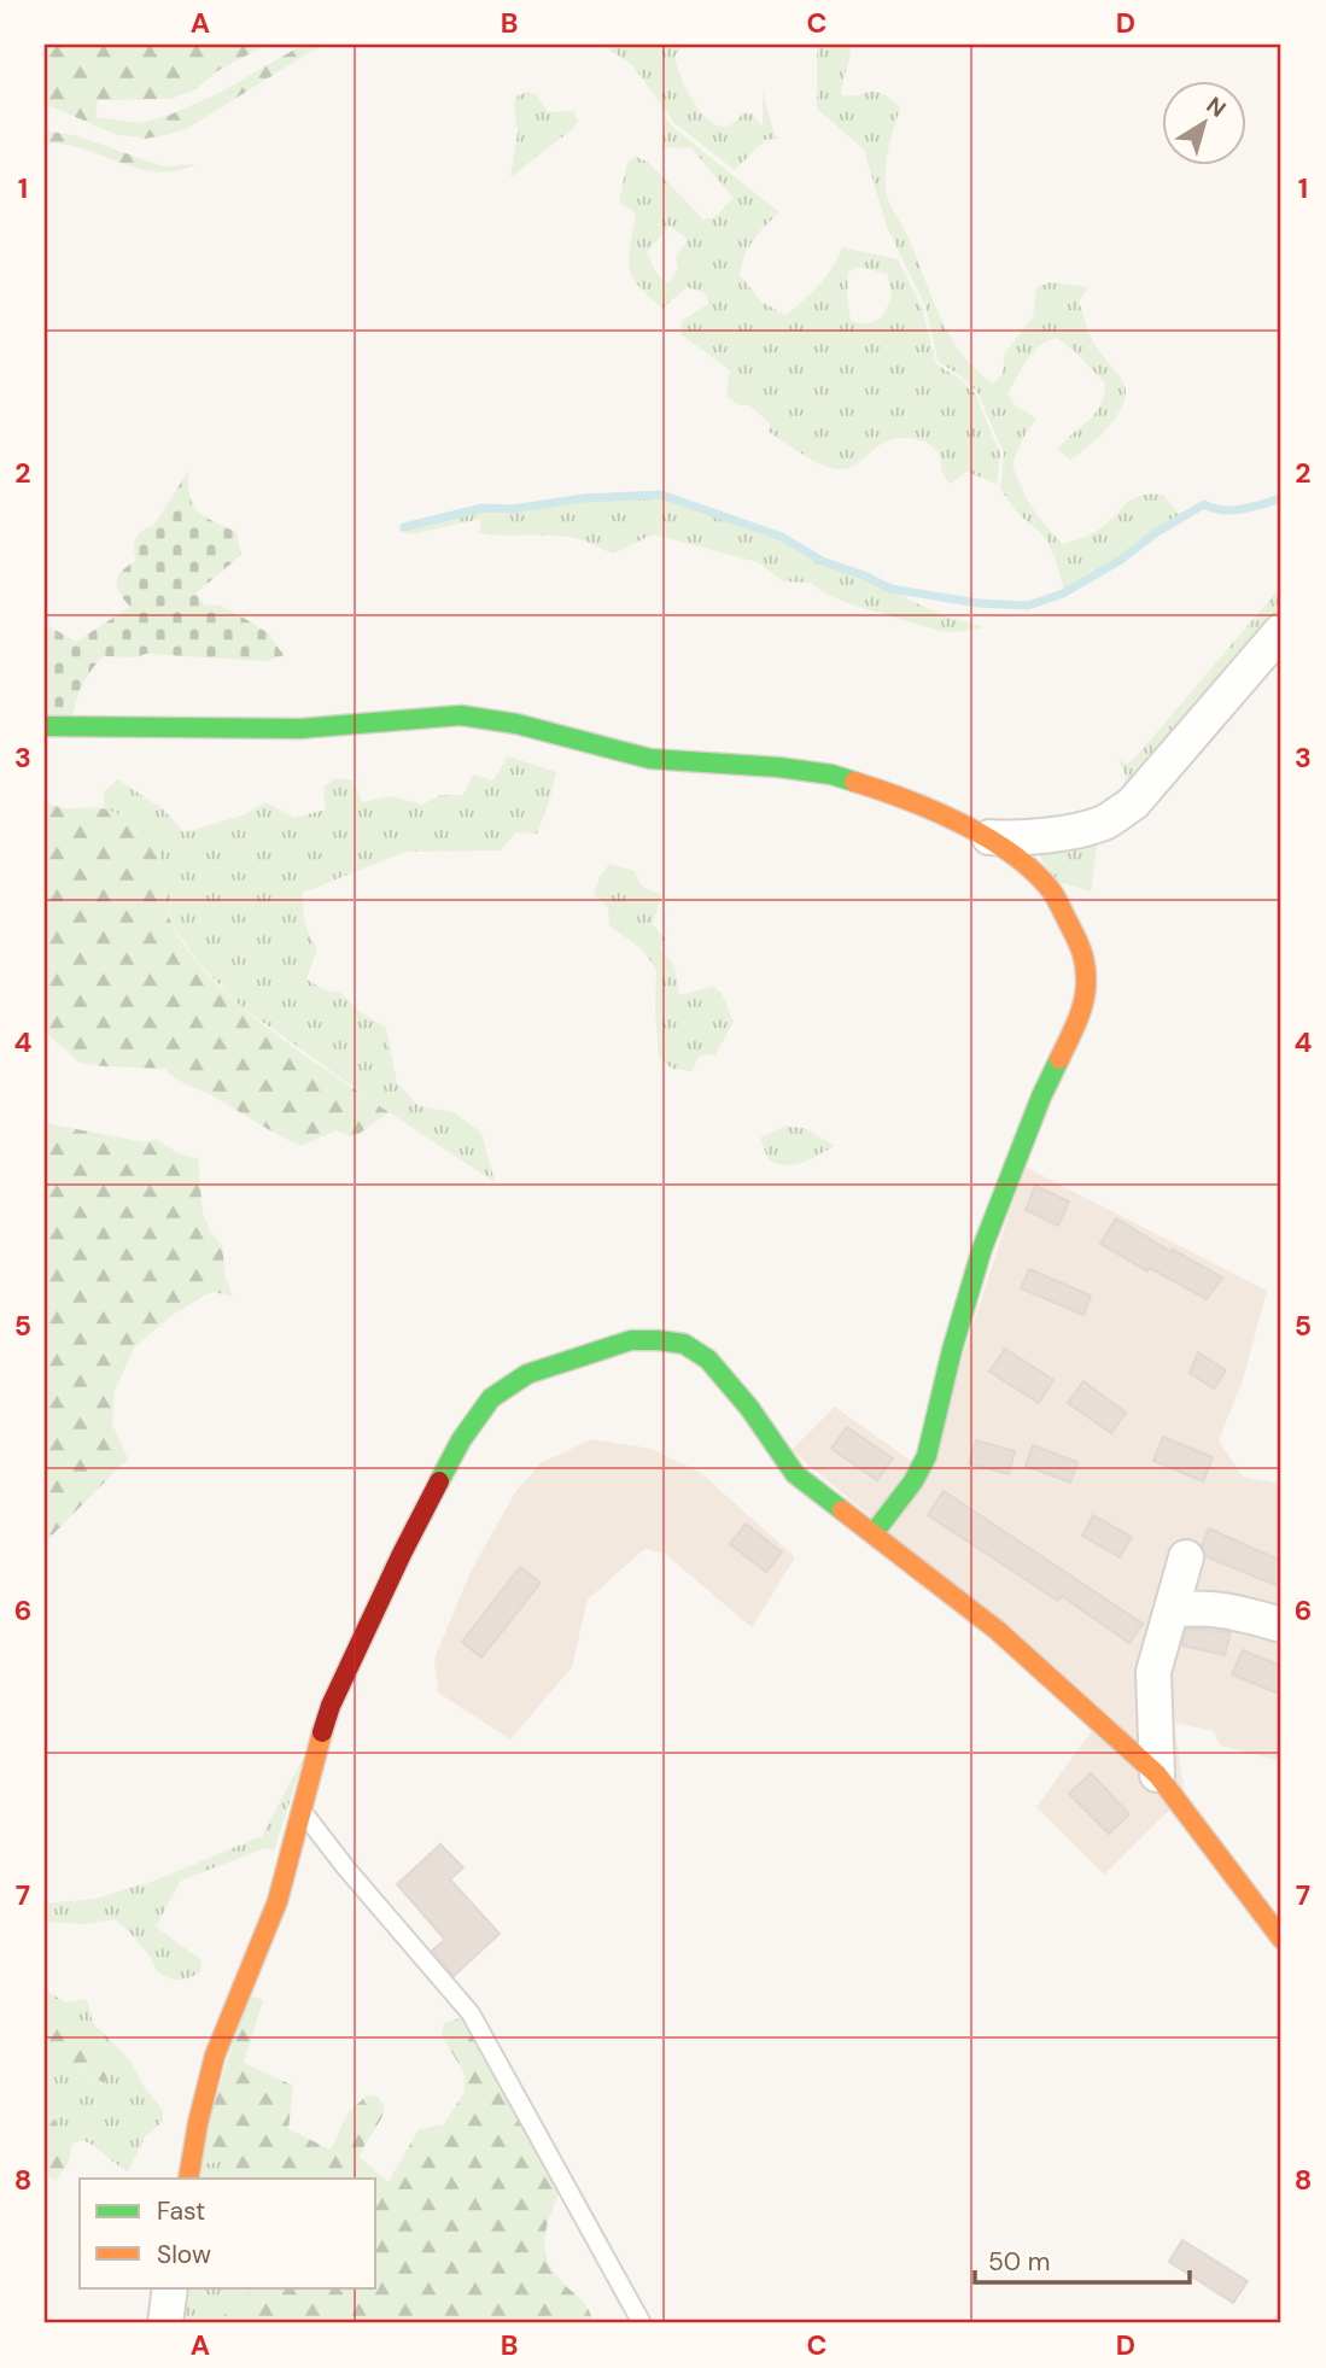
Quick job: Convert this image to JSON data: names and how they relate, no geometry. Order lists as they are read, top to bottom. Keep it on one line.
{"legend":["Fast","Slow"],"scale_bar":"50 m","north":"top right","grid":{"columns":["A","B","C","D"],"rows":["1","2","3","4","5","6","7","8"]}}
